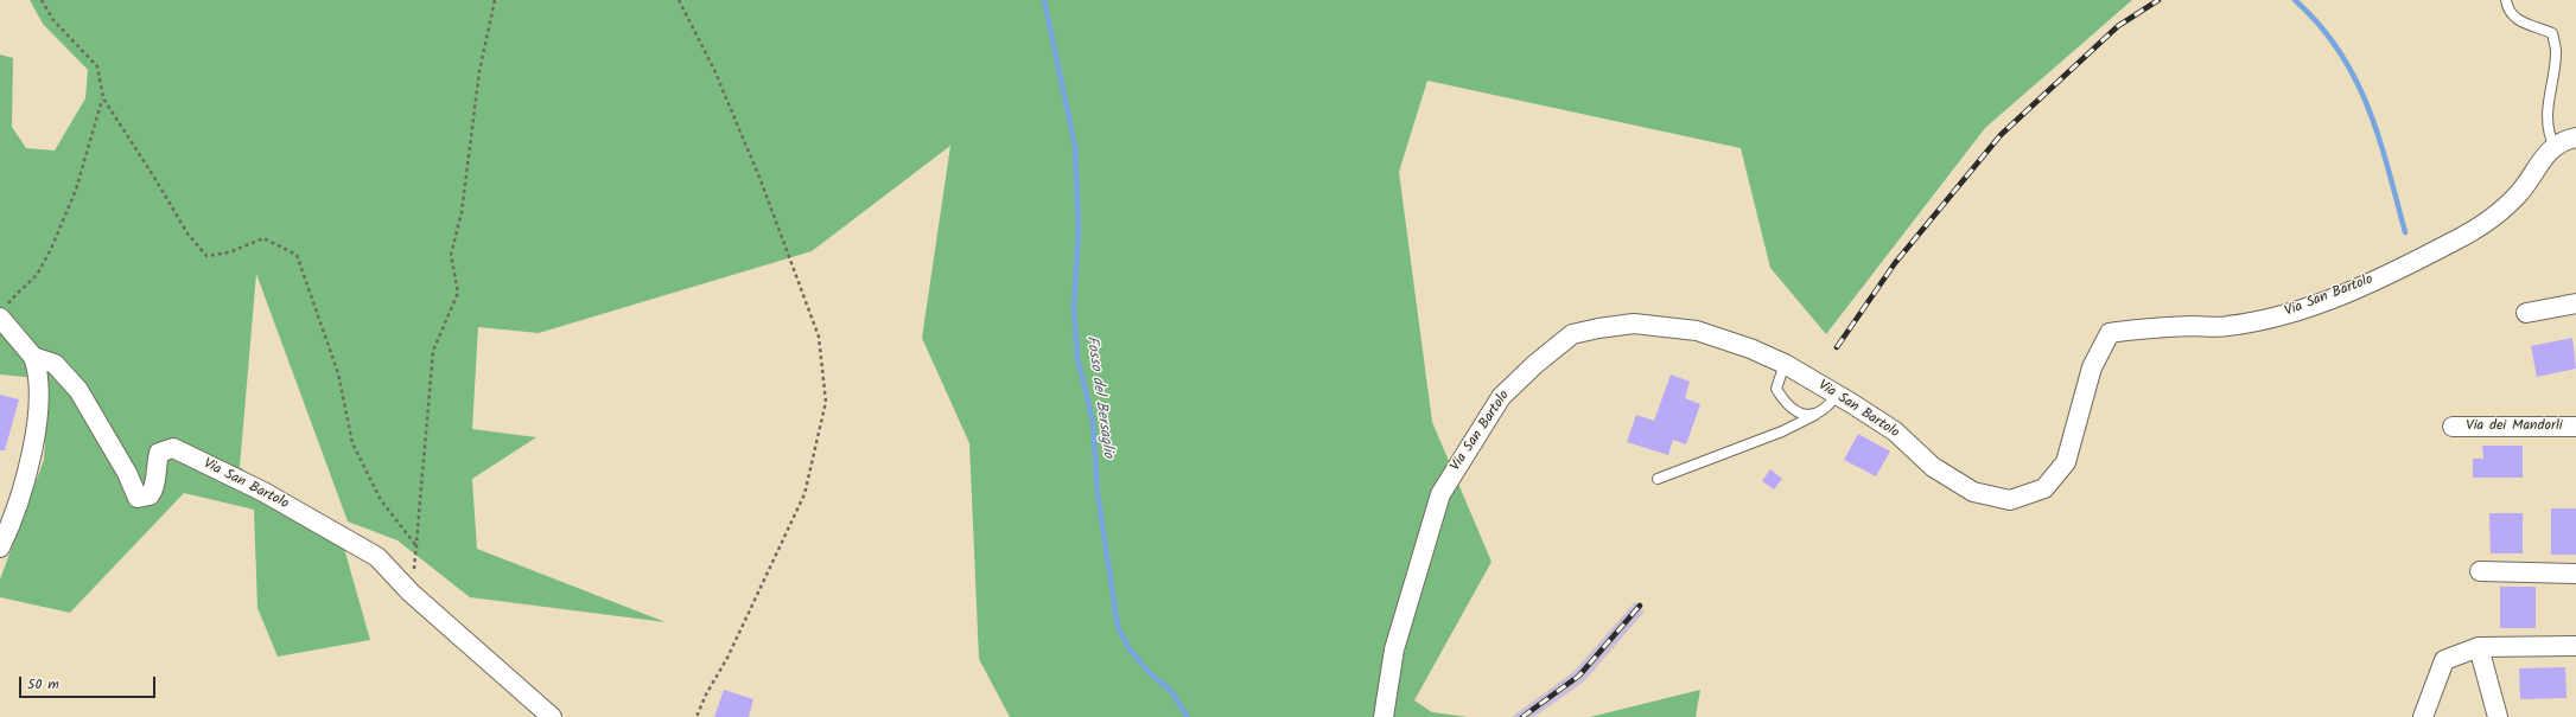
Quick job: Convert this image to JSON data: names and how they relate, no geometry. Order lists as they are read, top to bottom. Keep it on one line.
{"streets":{"street":["Via San Bartolo","Via dei Mandorli"]},"water":["Fosso del Bersaglio"],"scale_bar":"50 m"}
